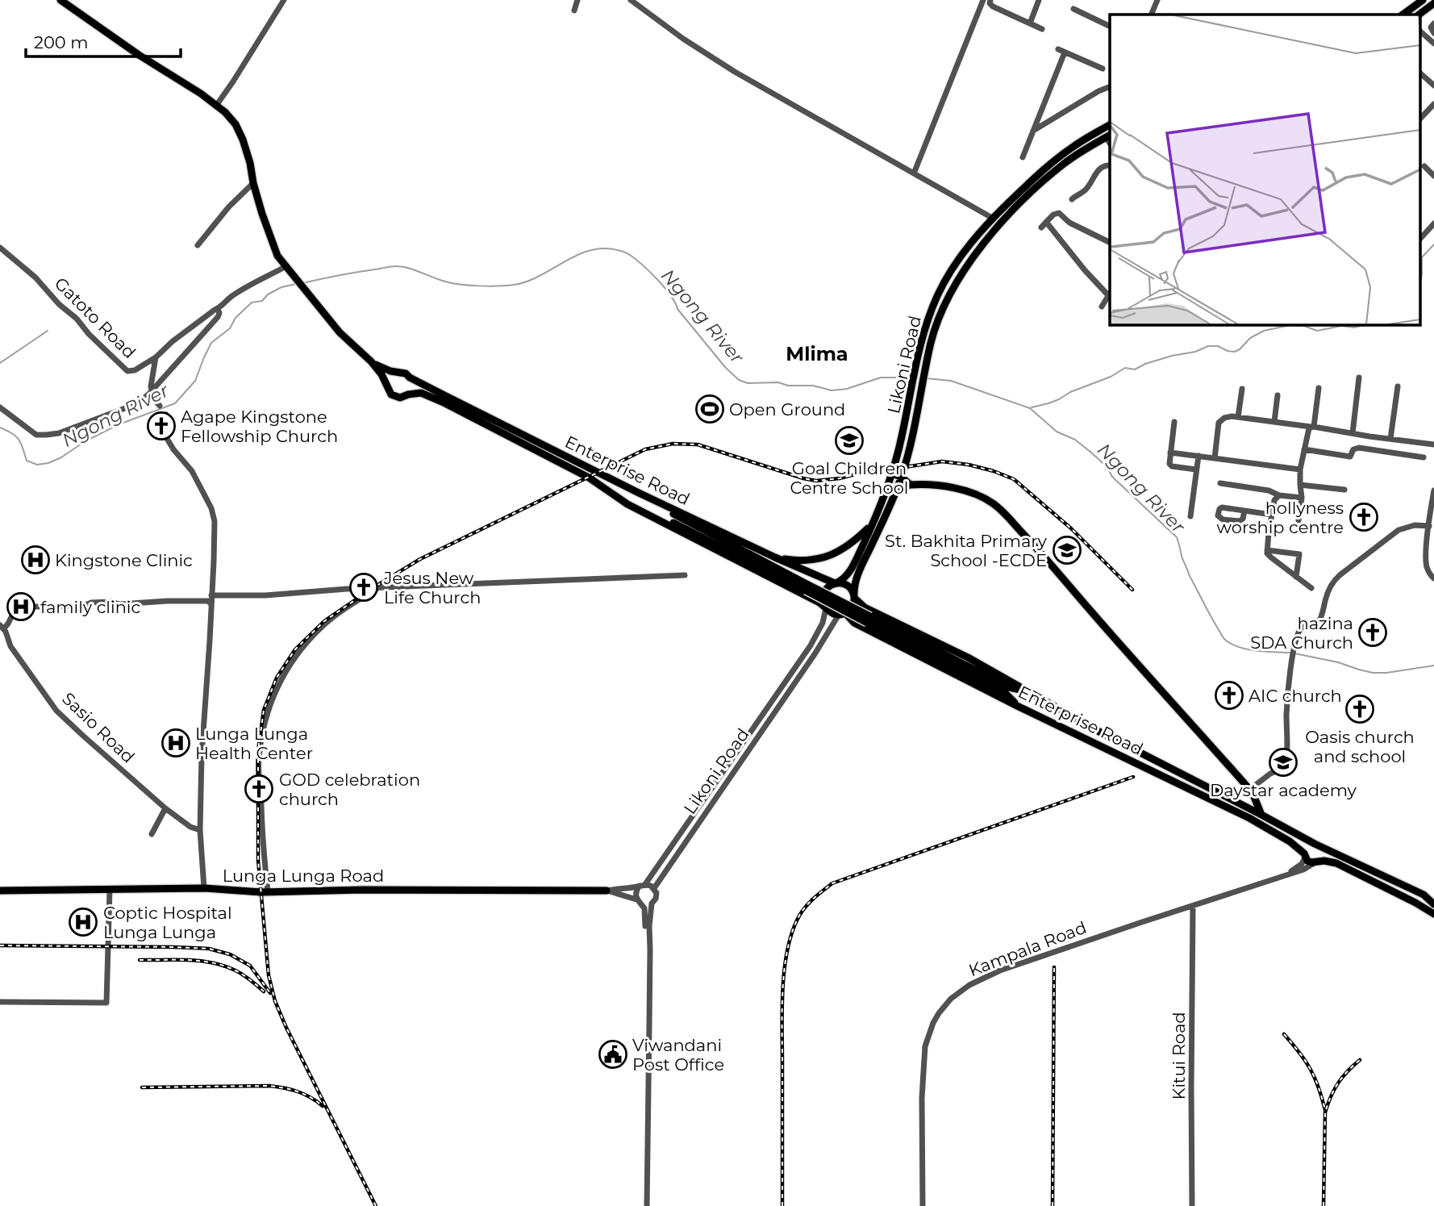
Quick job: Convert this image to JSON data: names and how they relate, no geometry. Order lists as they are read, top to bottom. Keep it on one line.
{"streets":{"main road":["Likoni Road","Enterprise Road","Lunga Lunga Road"],"street":["Gatoto Road","Sasio Road","Kampala Road","Kitui Road"]},"crossings":[["Likoni Road","Enterprise Road"],["Likoni Road","Lunga Lunga Road"],["Enterprise Road","Kampala Road"],["Kampala Road","Kitui Road"]],"districts":["Mlima"],"water":["Ngong River"],"places":{"sports":["Open Ground"],"church":["Agape Kingstone Fellowship Church","hollyness worship centre","Jesus New Life Church","hazina SDA Church","AIC church","Oasis church and school","GOD celebration church"],"school or university":["Goal Children Centre School","St. Bakhita Primary School -ECDE","Daystar academy"],"hospital":["Kingstone Clinic","family clinic","Lunga Lunga Health Center","Coptic Hospital Lunga Lunga"],"public building":["Viwandani Post Office"]},"scale_bar":"200 m"}
